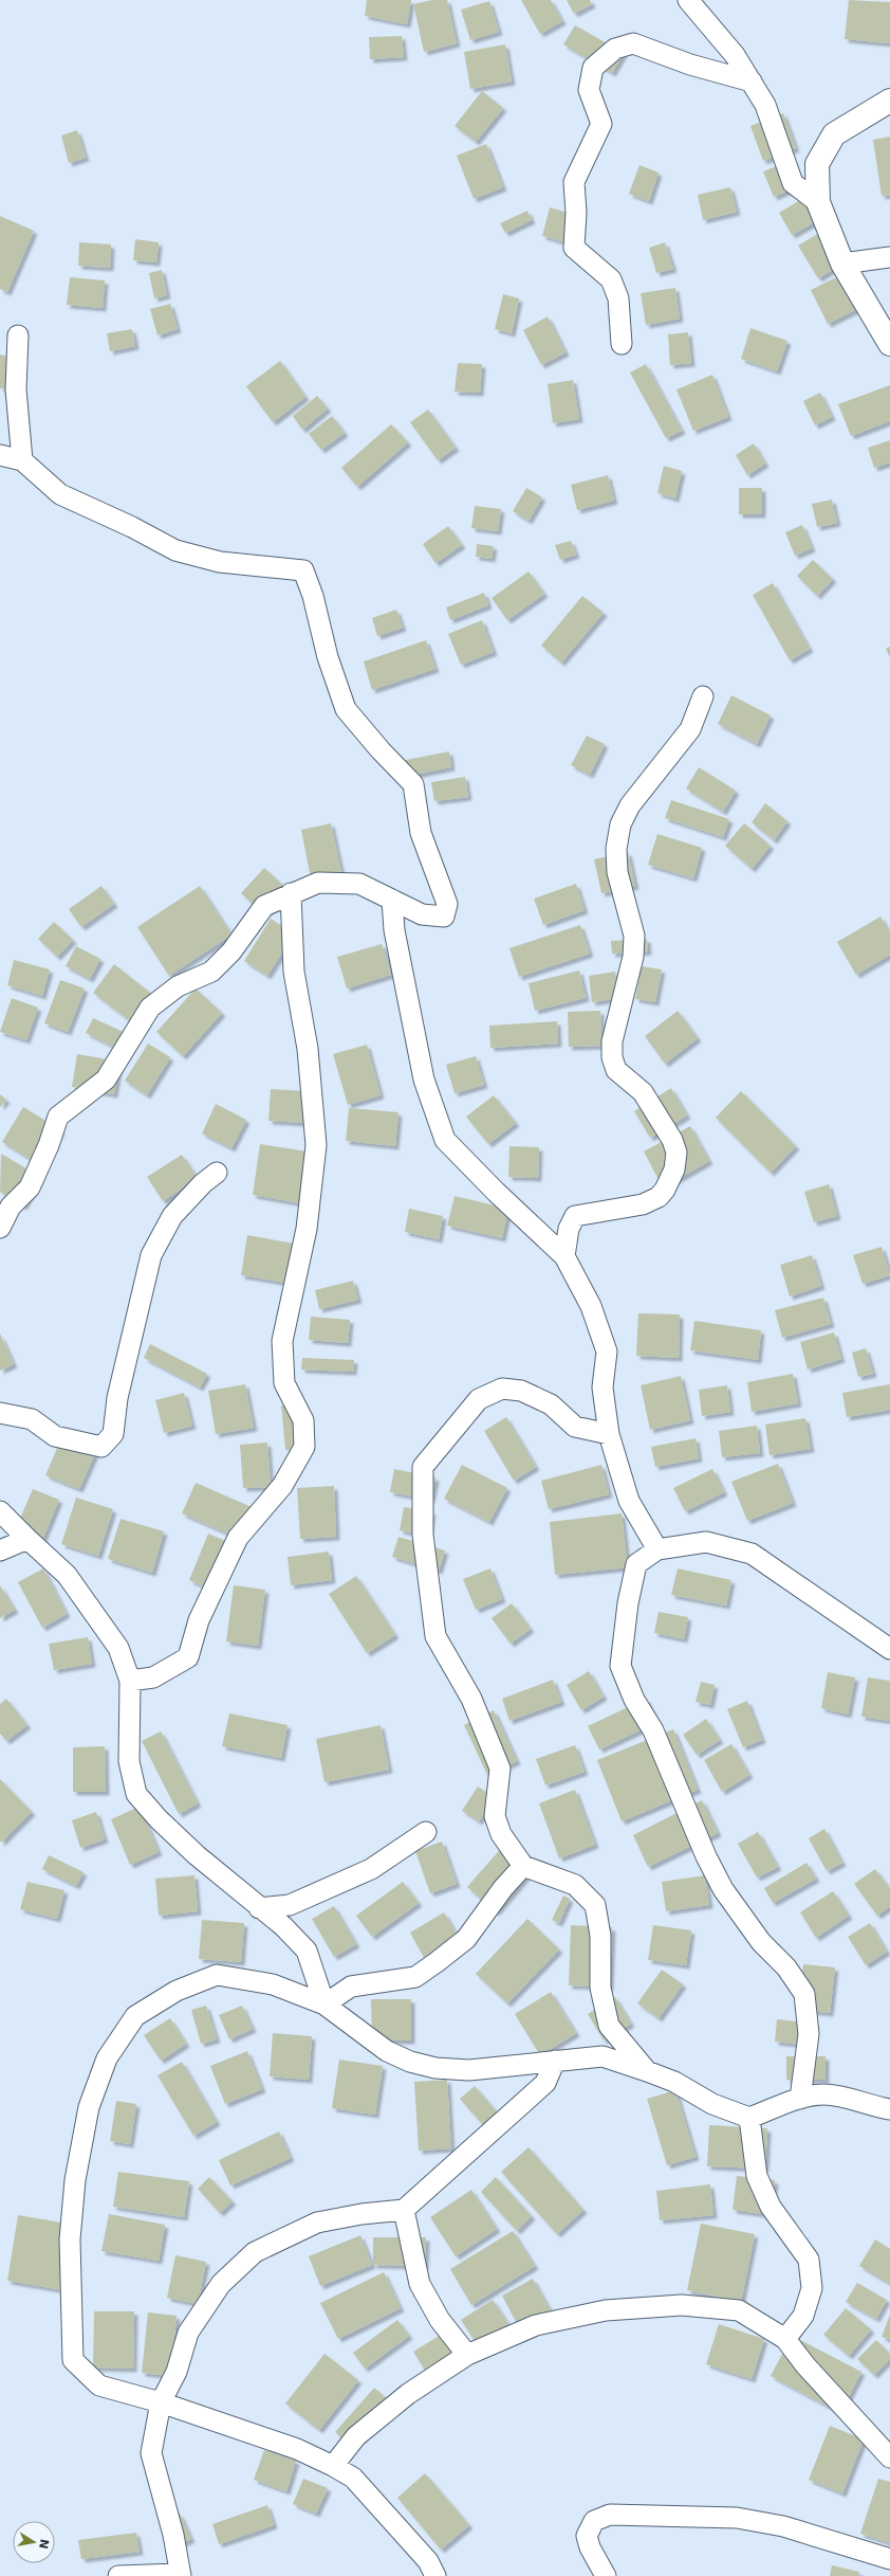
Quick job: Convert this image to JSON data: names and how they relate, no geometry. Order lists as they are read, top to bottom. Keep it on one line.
{"north":"right"}
